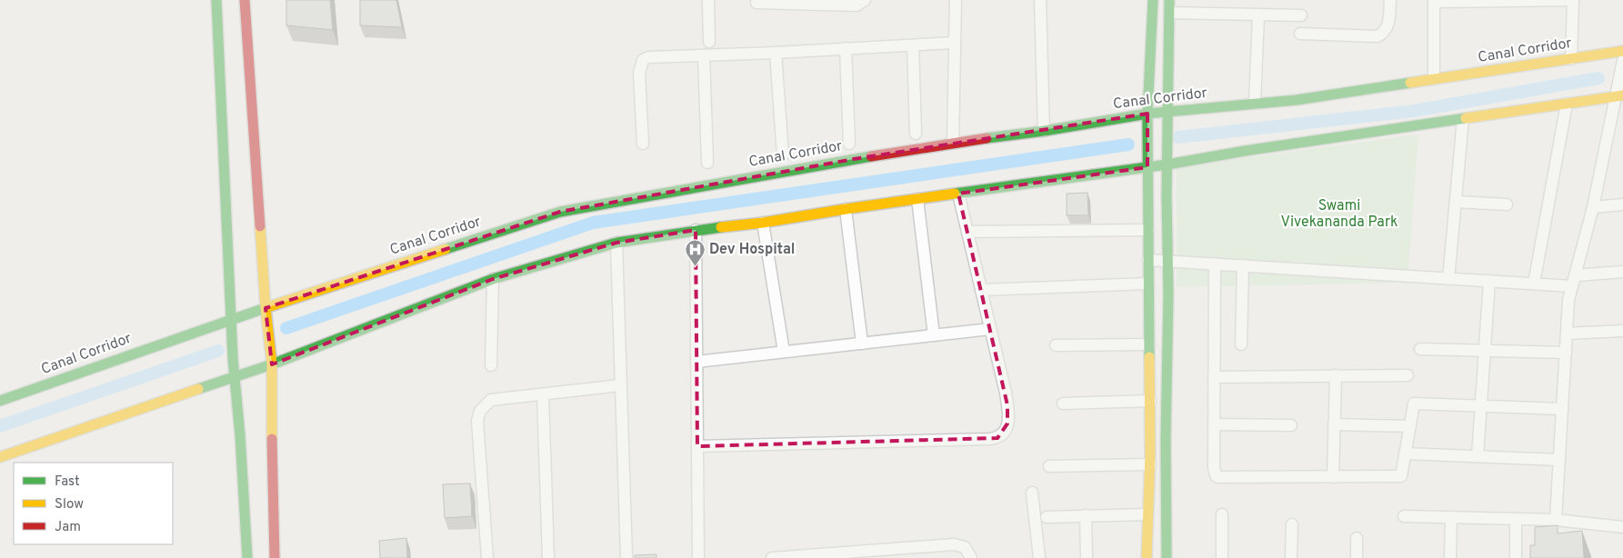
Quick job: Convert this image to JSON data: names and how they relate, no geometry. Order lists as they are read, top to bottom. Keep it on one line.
{"streets":{"street":["Canal Corridor"]},"parks":["Swami Vivekananda Park"],"places":{"hospital":["Dev Hospital"]},"legend":["Fast","Slow","Jam"]}
